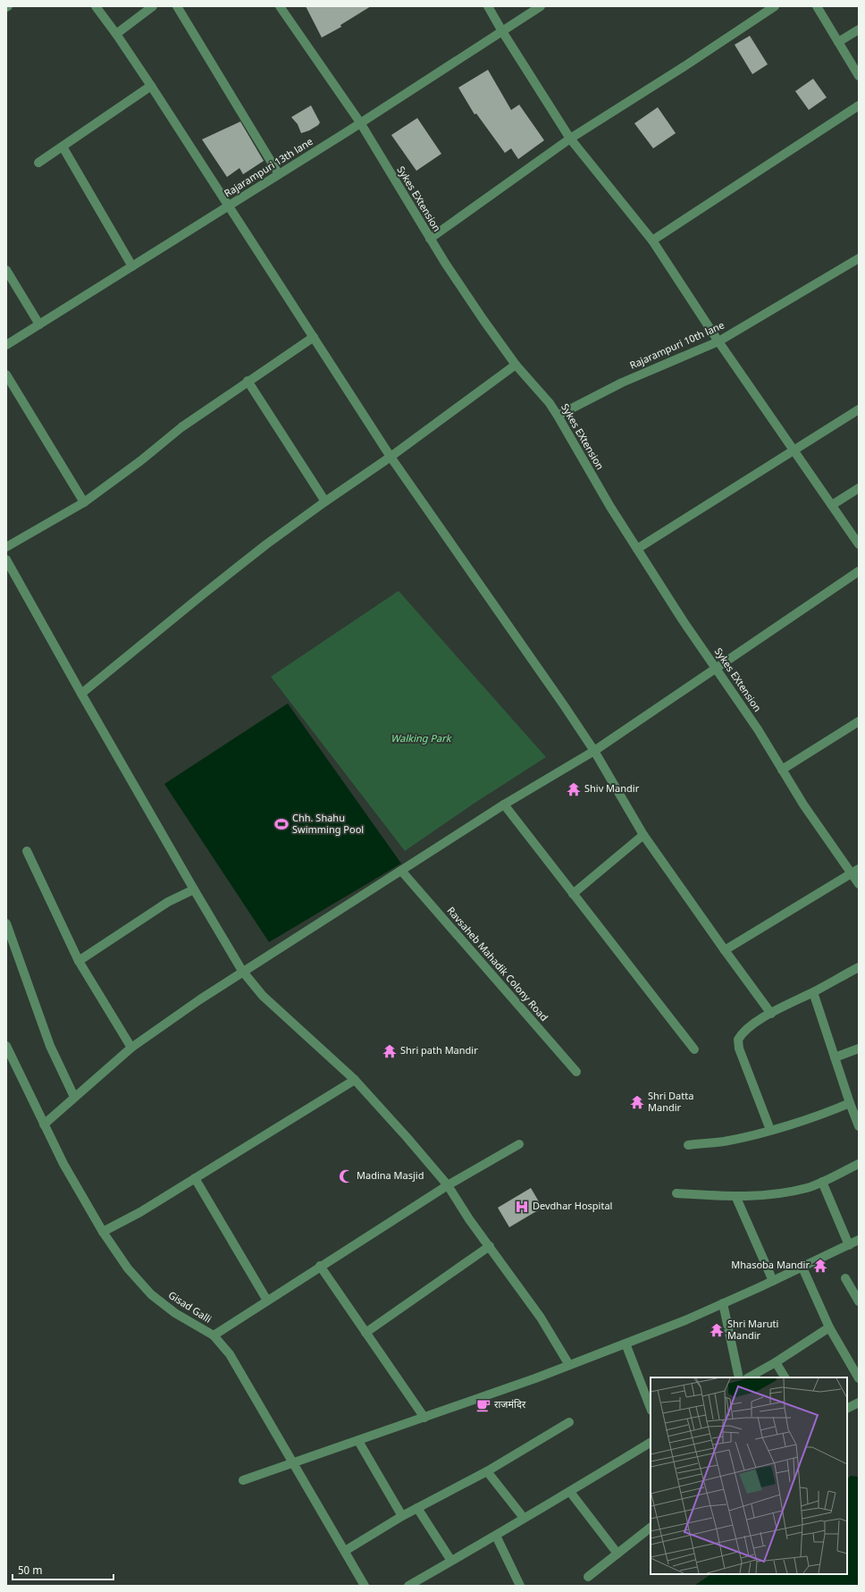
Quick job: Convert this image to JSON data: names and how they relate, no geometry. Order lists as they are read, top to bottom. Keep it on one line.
{"streets":{"street":["Rajarampuri 13th lane","Sykes EXtension","Rajarampuri 10th lane","Ravsaheb Mahadik Colony Road","Gisad Galli"]},"crossings":[["Rajarampuri 13th lane","Sykes EXtension"],["Sykes EXtension","Rajarampuri 10th lane"]],"parks":["Walking Park"],"places":{"temple":["Shiv Mandir","Shri path Mandir","Shri Datta Mandir","Mhasoba Mandir","Shri Maruti Mandir"],"sports":["Chh. Shahu Swimming Pool"],"mosque":["Madina Masjid"],"hospital":["Devdhar Hospital"],"cafe":["राजमंदिर"]},"scale_bar":"50 m"}
